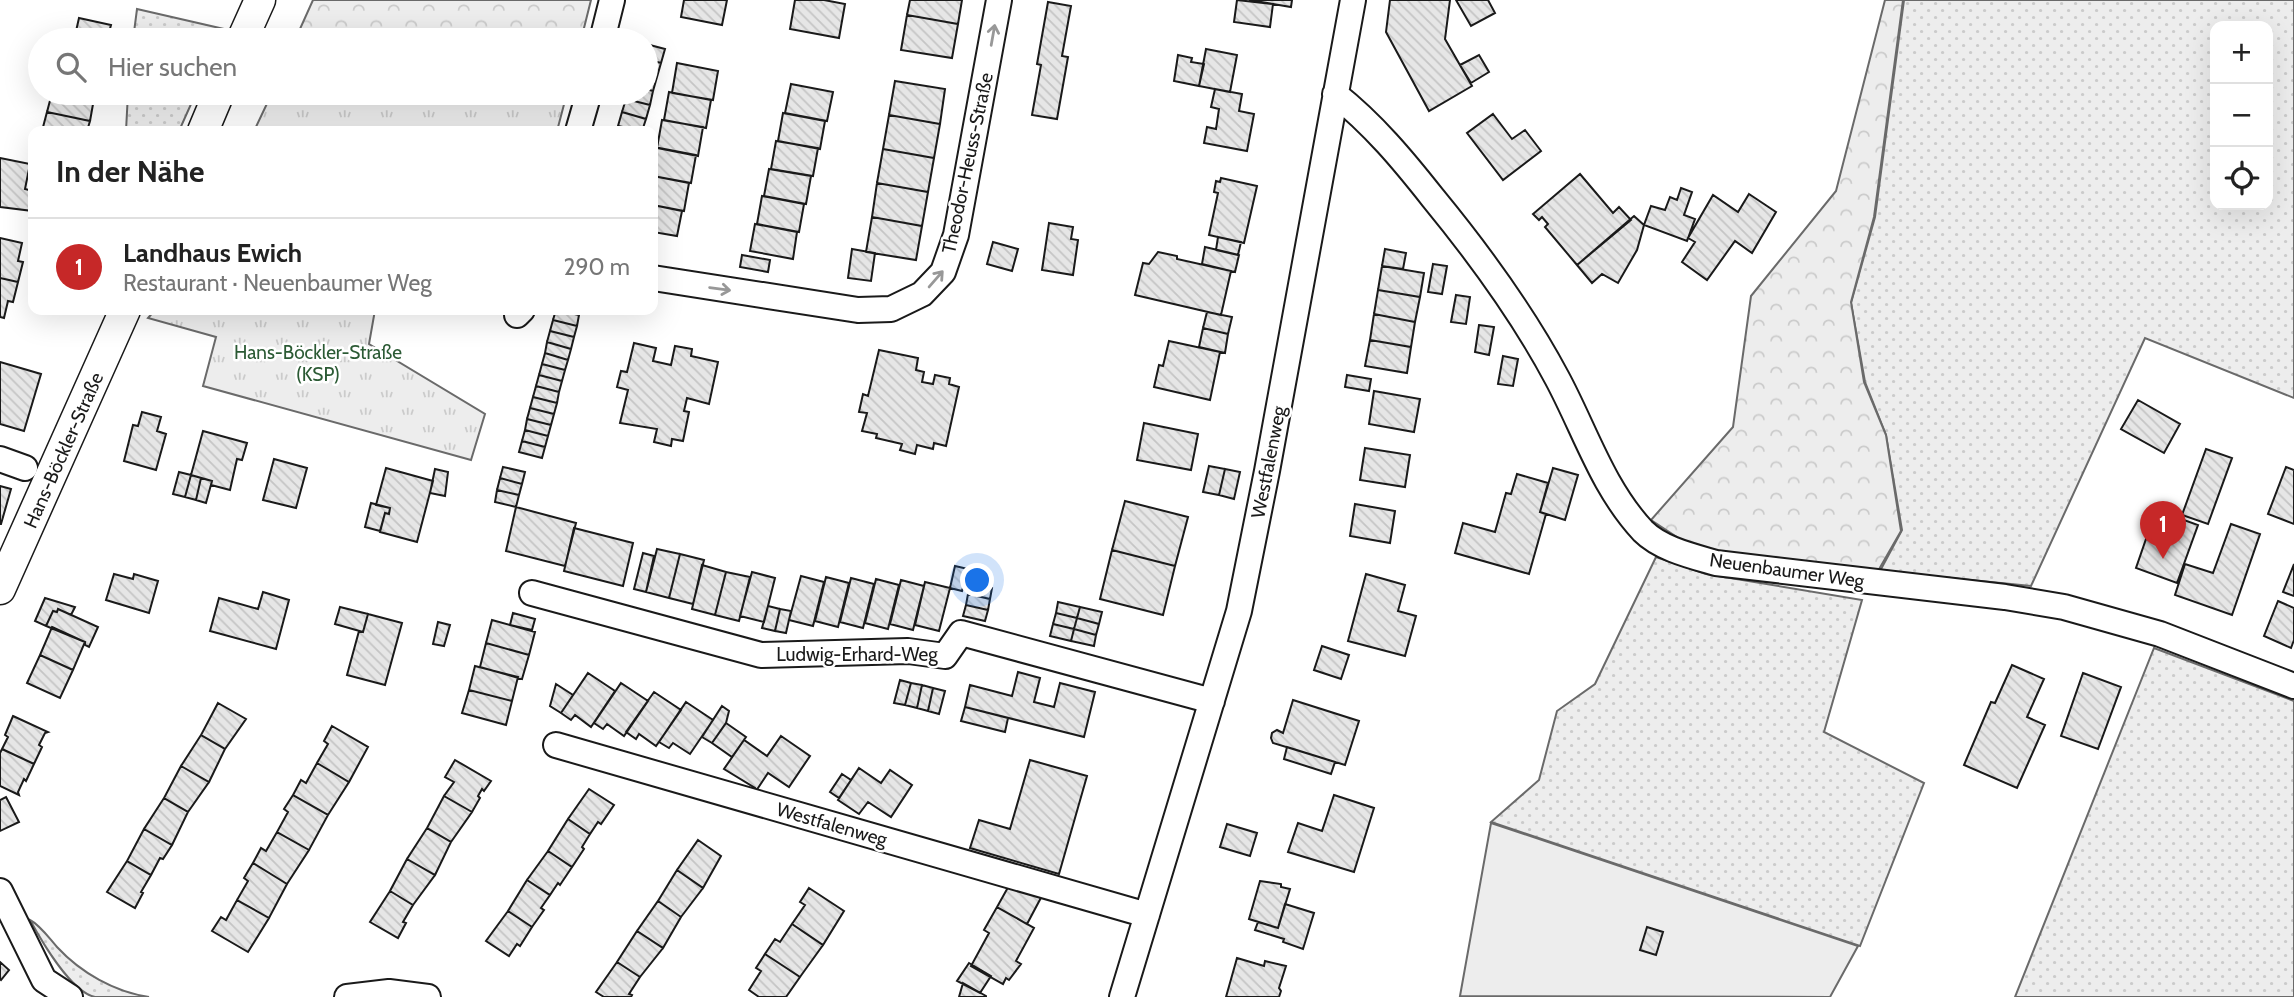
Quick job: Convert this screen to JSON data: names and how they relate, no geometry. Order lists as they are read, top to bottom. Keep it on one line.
{"streets":{"street":["Theodor-Heuss-Straße","Hans-Böckler-Straße","Westfalenweg","Neuenbaumer Weg","Ludwig-Erhard-Weg"]},"crossings":[["Westfalenweg","Neuenbaumer Weg"],["Westfalenweg","Ludwig-Erhard-Weg"]],"parks":["Hans-Böckler-Straße (KSP)"],"page":{"map_buttons":["+","−"],"search":"Hier suchen","heading":"In der Nähe","list":[{"mark":"1","name":"Landhaus Ewich","note":"Restaurant · Neuenbaumer Weg","value":"290 m"}],"pins":"1"}}
